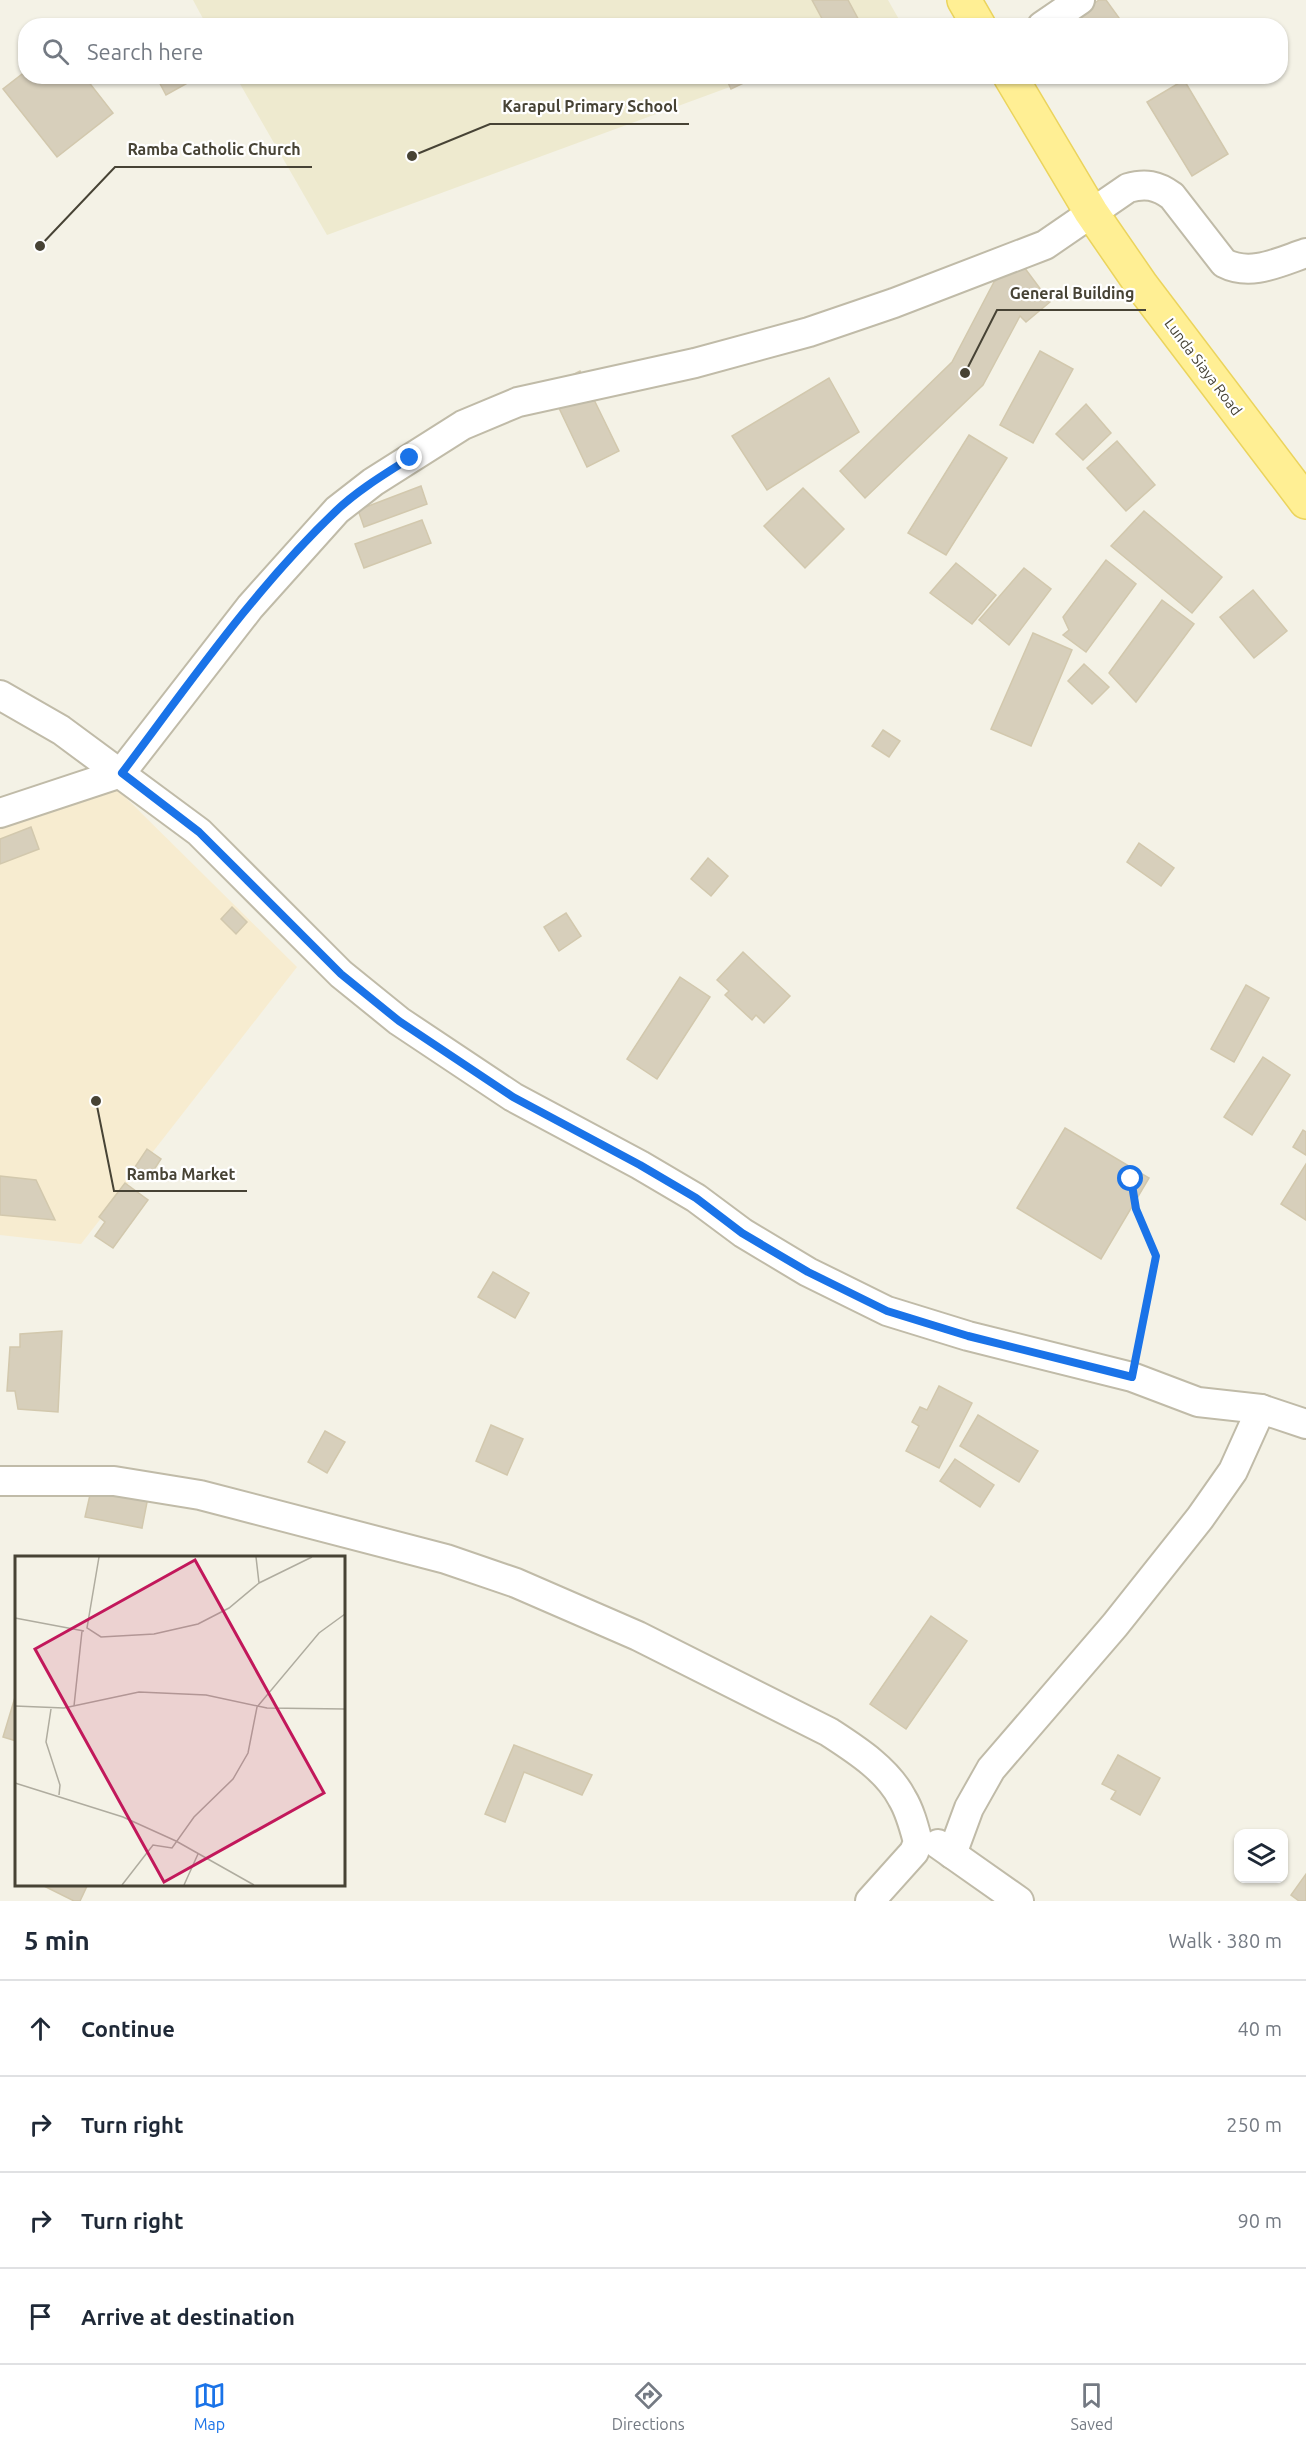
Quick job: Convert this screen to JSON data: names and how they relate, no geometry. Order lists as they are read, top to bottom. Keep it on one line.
{"streets":{"main road":["Lunda Siaya Road"]},"places":["Karapul Primary School","Ramba Catholic Church","General Building","Ramba Market"],"page":{"search":"Search here","heading":["5 min","Walk · 380 m"],"list":[["Continue","40 m"],["Turn right","250 m"],["Turn right","90 m"],"Arrive at destination"],"nav":["Map","Directions","Saved"]}}
